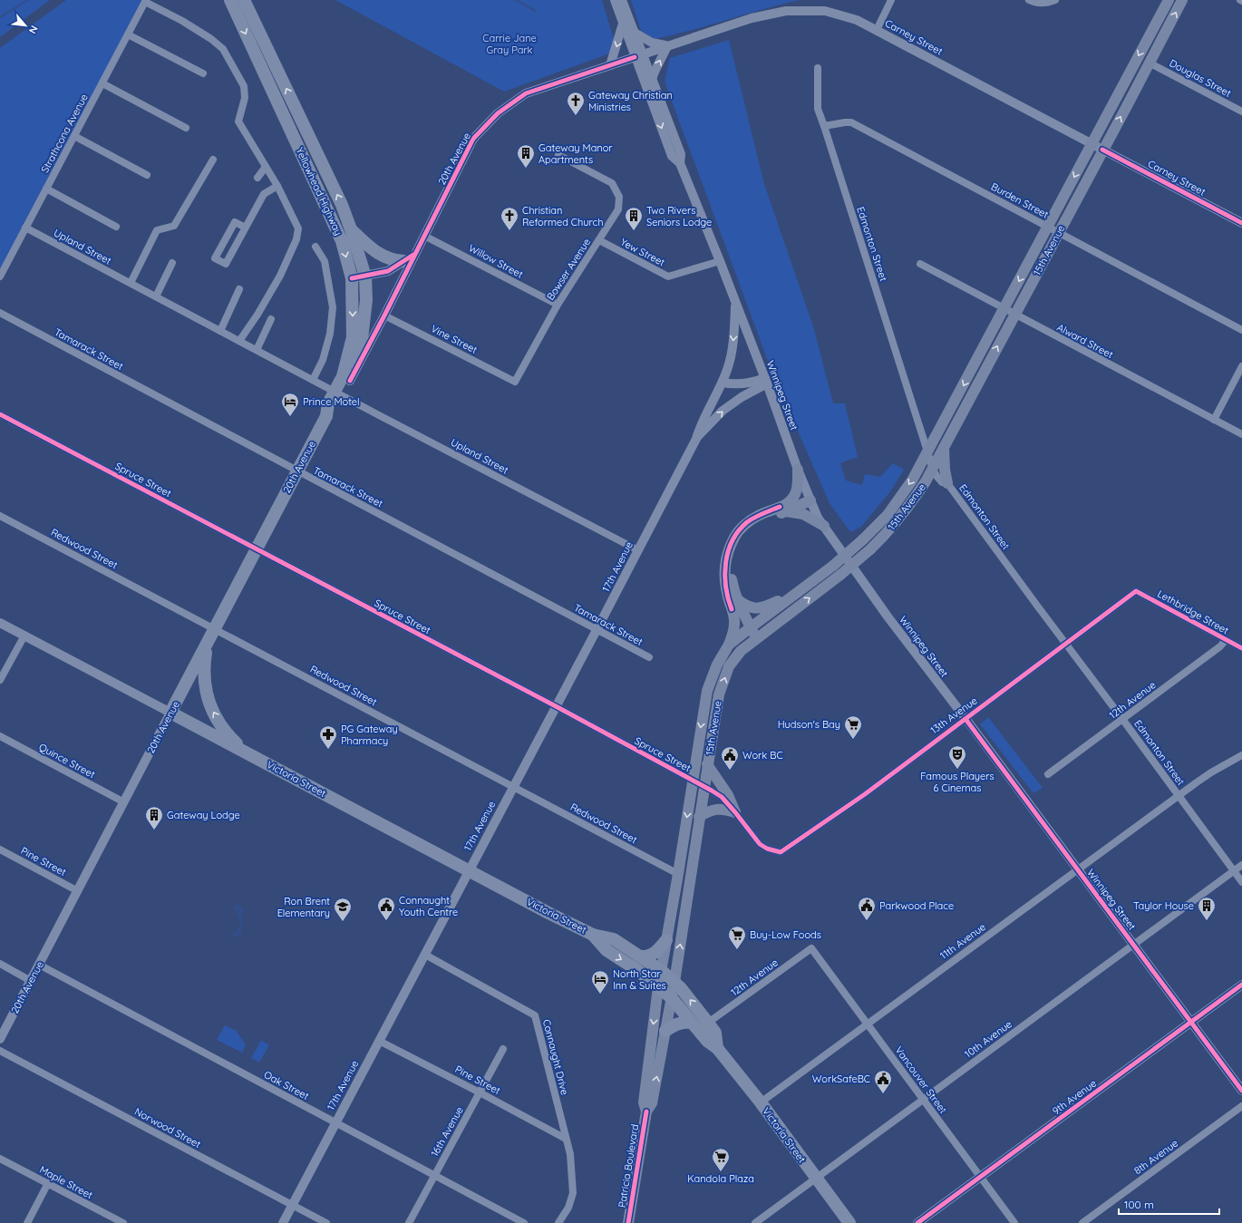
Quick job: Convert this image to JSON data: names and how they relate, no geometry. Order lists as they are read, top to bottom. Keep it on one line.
{"streets":{"highway":["20th Avenue","Yellowhead Highway","Victoria Street"],"main road":["15th Avenue","Patricia Boulevard"],"street":["Carney Street","Douglas Street","Strathcona Avenue","Burden Street","Edmonton Street","Upland Street","Yew Street","Willow Street","Bowser Avenue","Vine Street","Alward Street","Tamarack Street","Winnipeg Street","Spruce Street","Redwood Street","17th Avenue","Lethbridge Street","12th Avenue","13th Avenue","Quince Street","Pine Street","11th Avenue","10th Avenue","Connaught Drive","Vancouver Street","Oak Street","9th Avenue","Norwood Street","16th Avenue","8th Avenue","Maple Street"]},"crossings":[["Carney Street","20th Avenue"],["Carney Street","15th Avenue"],["Carney Street","Winnipeg Street"],["Douglas Street","15th Avenue"],["Strathcona Avenue","Upland Street"],["20th Avenue","Yellowhead Highway"],["20th Avenue","Upland Street"],["20th Avenue","Willow Street"],["20th Avenue","Vine Street"],["20th Avenue","Tamarack Street"],["20th Avenue","Winnipeg Street"],["20th Avenue","Spruce Street"],["20th Avenue","Redwood Street"],["20th Avenue","Quince Street"],["20th Avenue","Victoria Street"],["20th Avenue","Pine Street"],["20th Avenue","Oak Street"],["Yellowhead Highway","Upland Street"],["Burden Street","Edmonton Street"],["Burden Street","15th Avenue"],["Edmonton Street","15th Avenue"],["Edmonton Street","12th Avenue"],["Edmonton Street","13th Avenue"],["Edmonton Street","11th Avenue"],["Edmonton Street","10th Avenue"],["Upland Street","17th Avenue"],["15th Avenue","Alward Street"],["15th Avenue","Spruce Street"],["15th Avenue","Redwood Street"],["15th Avenue","Victoria Street"],["15th Avenue","Patricia Boulevard"],["Yew Street","Bowser Avenue"],["Yew Street","Winnipeg Street"],["Willow Street","Bowser Avenue"],["Bowser Avenue","Vine Street"],["Tamarack Street","17th Avenue"],["Winnipeg Street","17th Avenue"],["Winnipeg Street","13th Avenue"],["Winnipeg Street","11th Avenue"],["Winnipeg Street","10th Avenue"],["Winnipeg Street","9th Avenue"],["Spruce Street","17th Avenue"],["Spruce Street","13th Avenue"],["Redwood Street","17th Avenue"],["17th Avenue","Victoria Street"],["17th Avenue","Pine Street"],["17th Avenue","Connaught Drive"],["17th Avenue","Oak Street"],["17th Avenue","Norwood Street"],["Lethbridge Street","12th Avenue"],["Lethbridge Street","13th Avenue"],["12th Avenue","Victoria Street"],["12th Avenue","Vancouver Street"],["Victoria Street","11th Avenue"],["Victoria Street","10th Avenue"],["Victoria Street","Patricia Boulevard"],["Pine Street","Connaught Drive"],["Pine Street","16th Avenue"],["11th Avenue","Vancouver Street"],["10th Avenue","Vancouver Street"],["Vancouver Street","9th Avenue"],["Oak Street","16th Avenue"]],"parks":["Carrie Jane Gray Park"],"places":{"church":["Gateway Christian Ministries","Christian Reformed Church"],"building":["Gateway Manor Apartments","Two Rivers Seniors Lodge","Gateway Lodge","Taylor House"],"hotel":["Prince Motel","North Star Inn & Suites"],"supermarket":["Hudson's Bay","Buy-Low Foods","Kandola Plaza"],"pharmacy":["PG Gateway Pharmacy"],"theatre":["Famous Players 6 Cinemas"],"public building":["Work BC","Connaught Youth Centre","Parkwood Place","WorkSafeBC"],"school or university":["Ron Brent Elementary"]},"scale_bar":"100 m","north":"bottom right"}
